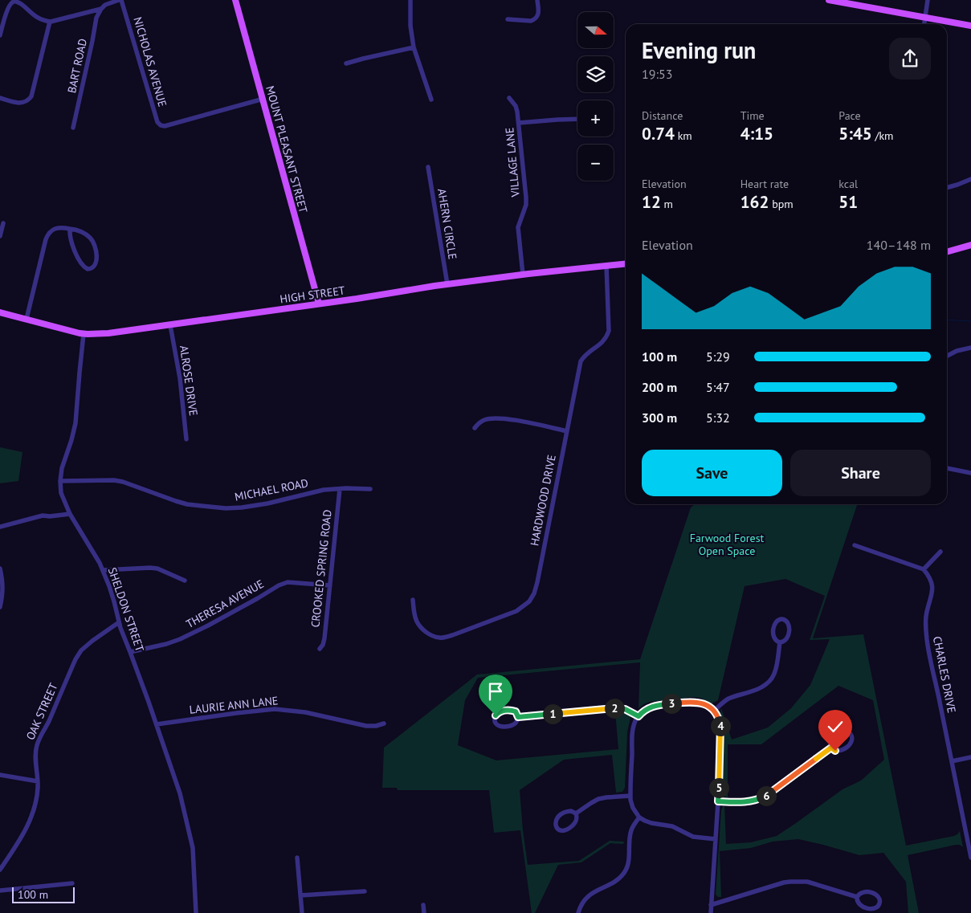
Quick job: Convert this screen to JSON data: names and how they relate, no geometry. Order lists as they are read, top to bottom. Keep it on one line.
{"streets":{"main road":["MOUNT PLEASANT STREET","HIGH STREET"],"street":["NICHOLAS AVENUE","BART ROAD","VILLAGE LANE","AHERN CIRCLE","ALROSE DRIVE","MICHAEL ROAD","HARDWOOD DRIVE","CROOKED SPRING ROAD","THERESA AVENUE","SHELDON STREET","CHARLES DRIVE","LAURIE ANN LANE","OAK STREET"]},"crossings":[["NICHOLAS AVENUE","MOUNT PLEASANT STREET"],["MOUNT PLEASANT STREET","HIGH STREET"],["VILLAGE LANE","HIGH STREET"],["AHERN CIRCLE","HIGH STREET"],["HIGH STREET","ALROSE DRIVE"],["HIGH STREET","HARDWOOD DRIVE"],["HIGH STREET","SHELDON STREET"],["MICHAEL ROAD","CROOKED SPRING ROAD"],["MICHAEL ROAD","SHELDON STREET"],["CROOKED SPRING ROAD","THERESA AVENUE"],["THERESA AVENUE","SHELDON STREET"],["SHELDON STREET","LAURIE ANN LANE"],["SHELDON STREET","OAK STREET"]],"parks":["Farwood Forest Open Space"],"scale_bar":"100 m","north":"right","page":{"map_buttons":["+","−"],"heading":["Evening run","19:53"],"stats":[["Distance","0.74 km"],["Time","4:15"],["Pace","5:45 /km"],["Elevation","12 m"],["Heart rate","162 bpm"],["kcal","51"]],"chart":["Elevation","140–148 m"],"list":[{"name":"100 m","note":"5:29"},{"name":"200 m","note":"5:47"},{"name":"300 m","note":"5:32"}],"buttons":["Save","Share"],"pins":["3","2","1","4","5","6"],"scale":"100 m"}}
